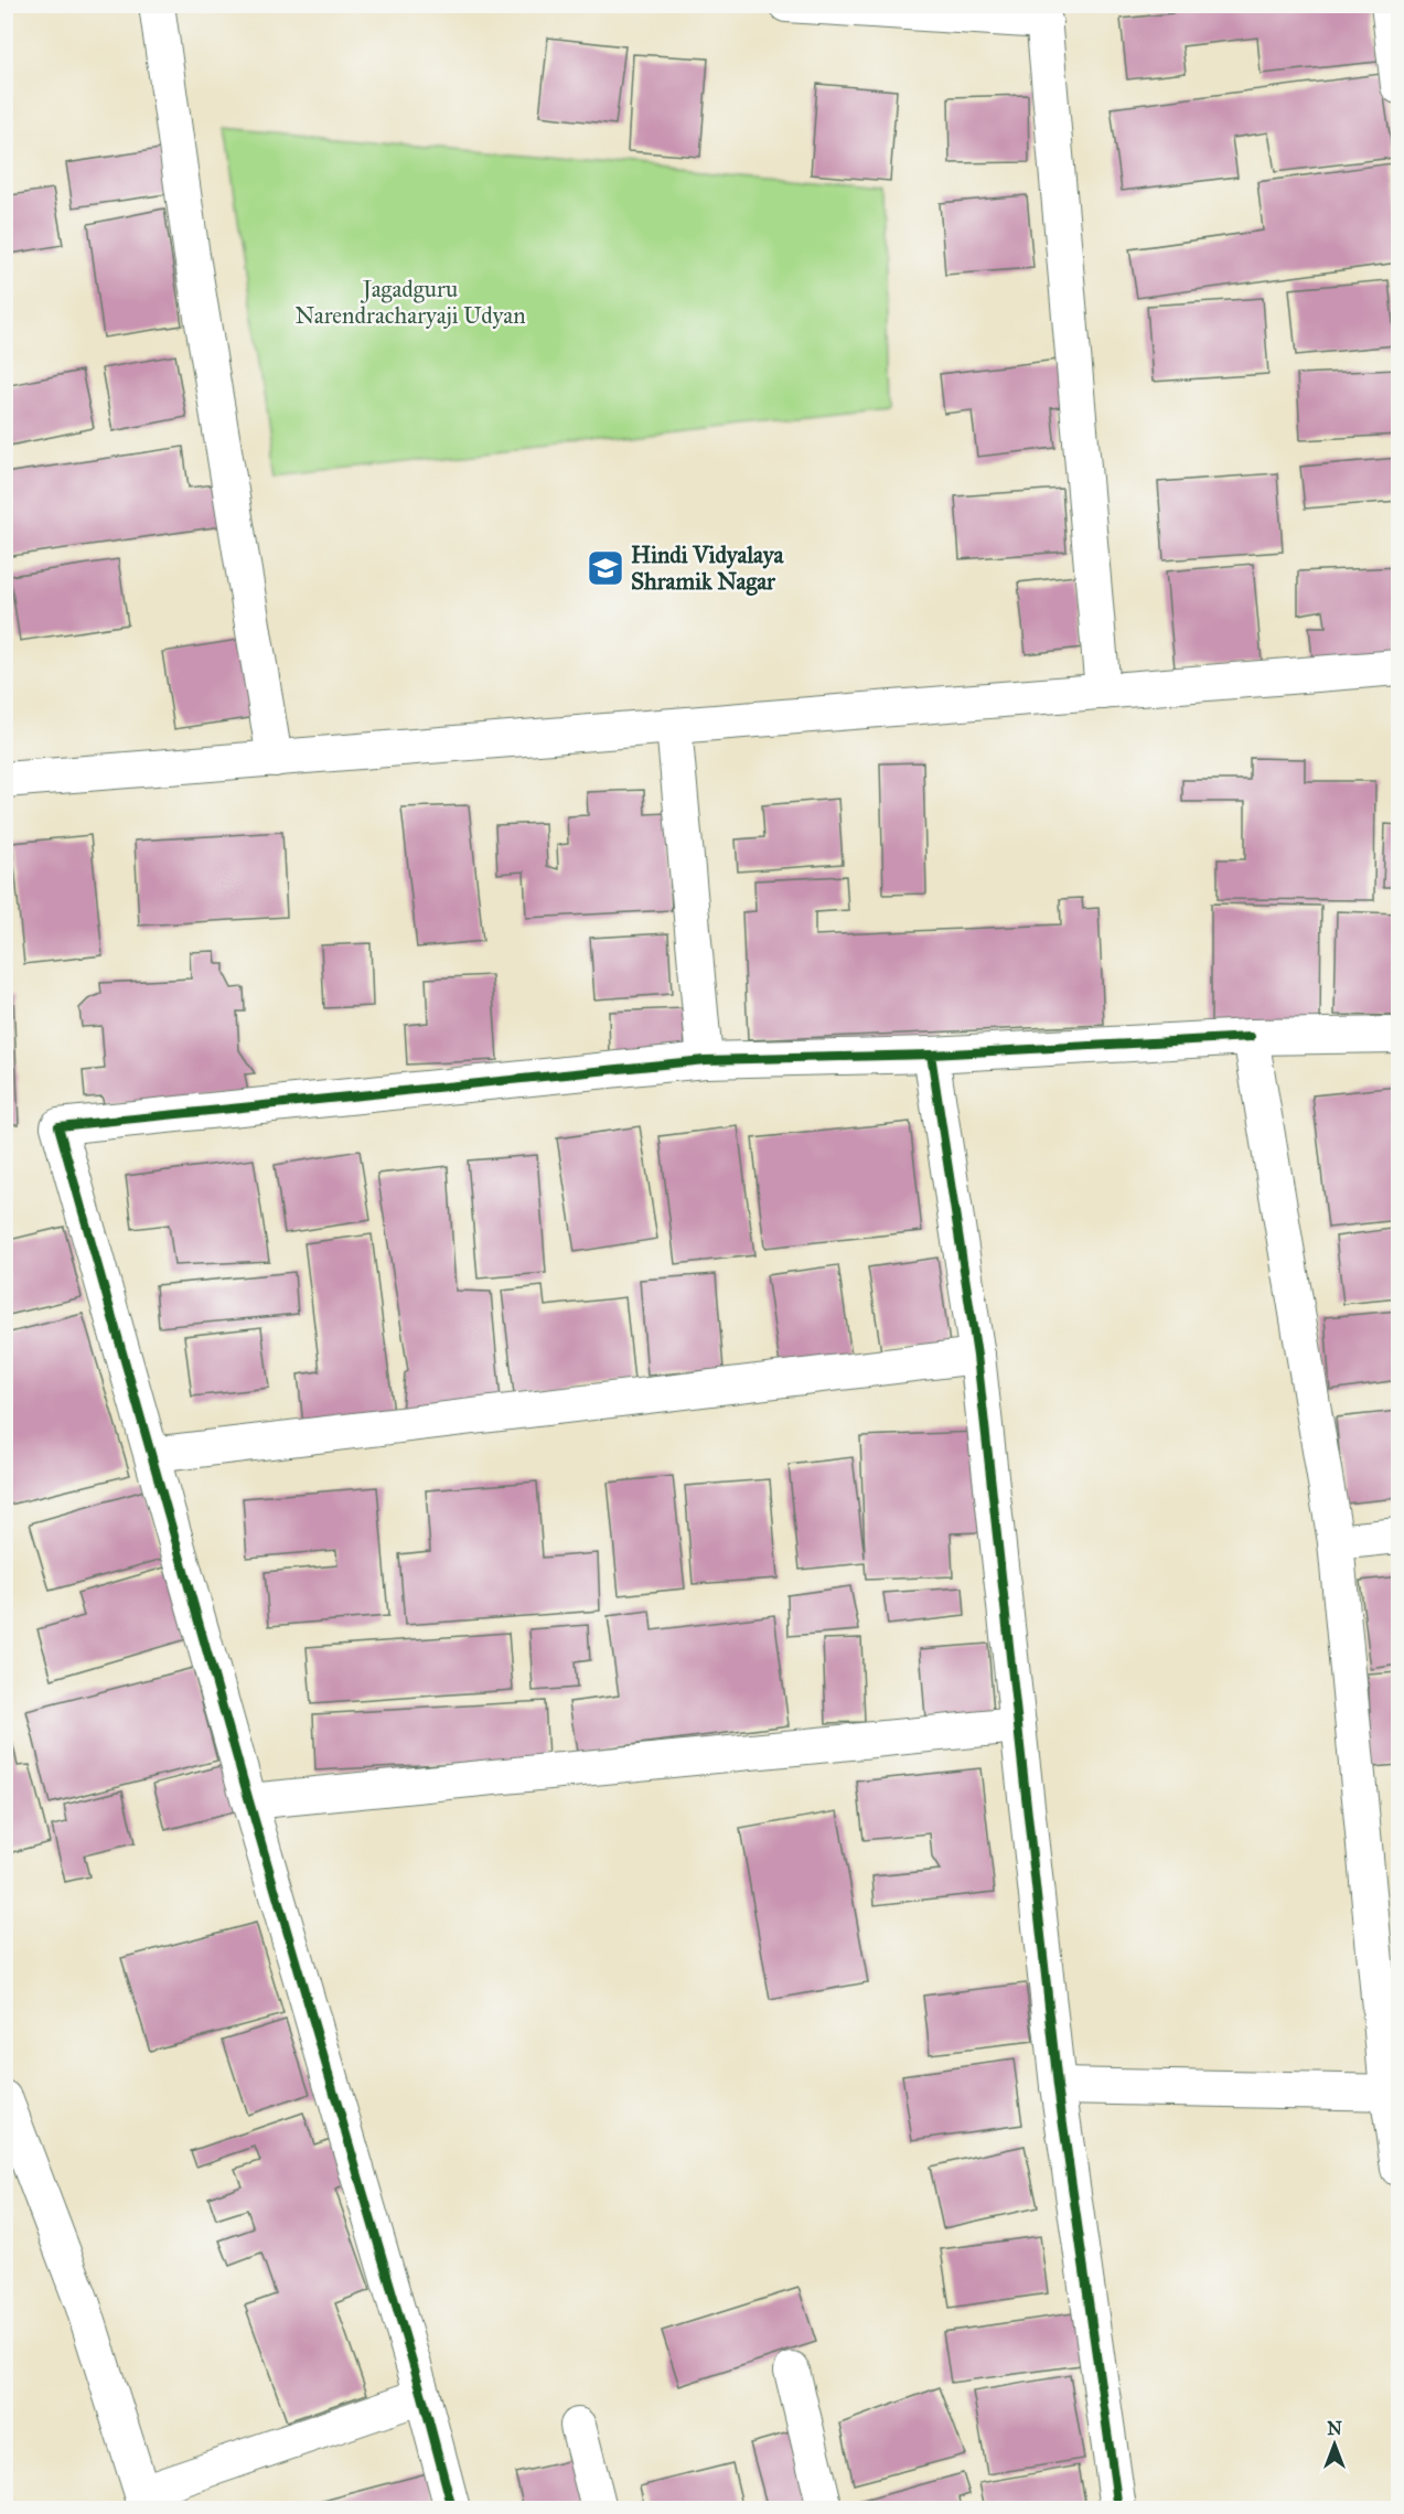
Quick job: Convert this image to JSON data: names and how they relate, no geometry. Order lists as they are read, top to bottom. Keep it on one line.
{"parks":["Jagadguru Narendracharyaji Udyan"],"places":{"school or university":["Hindi Vidyalaya Shramik Nagar"]},"north":"top"}
